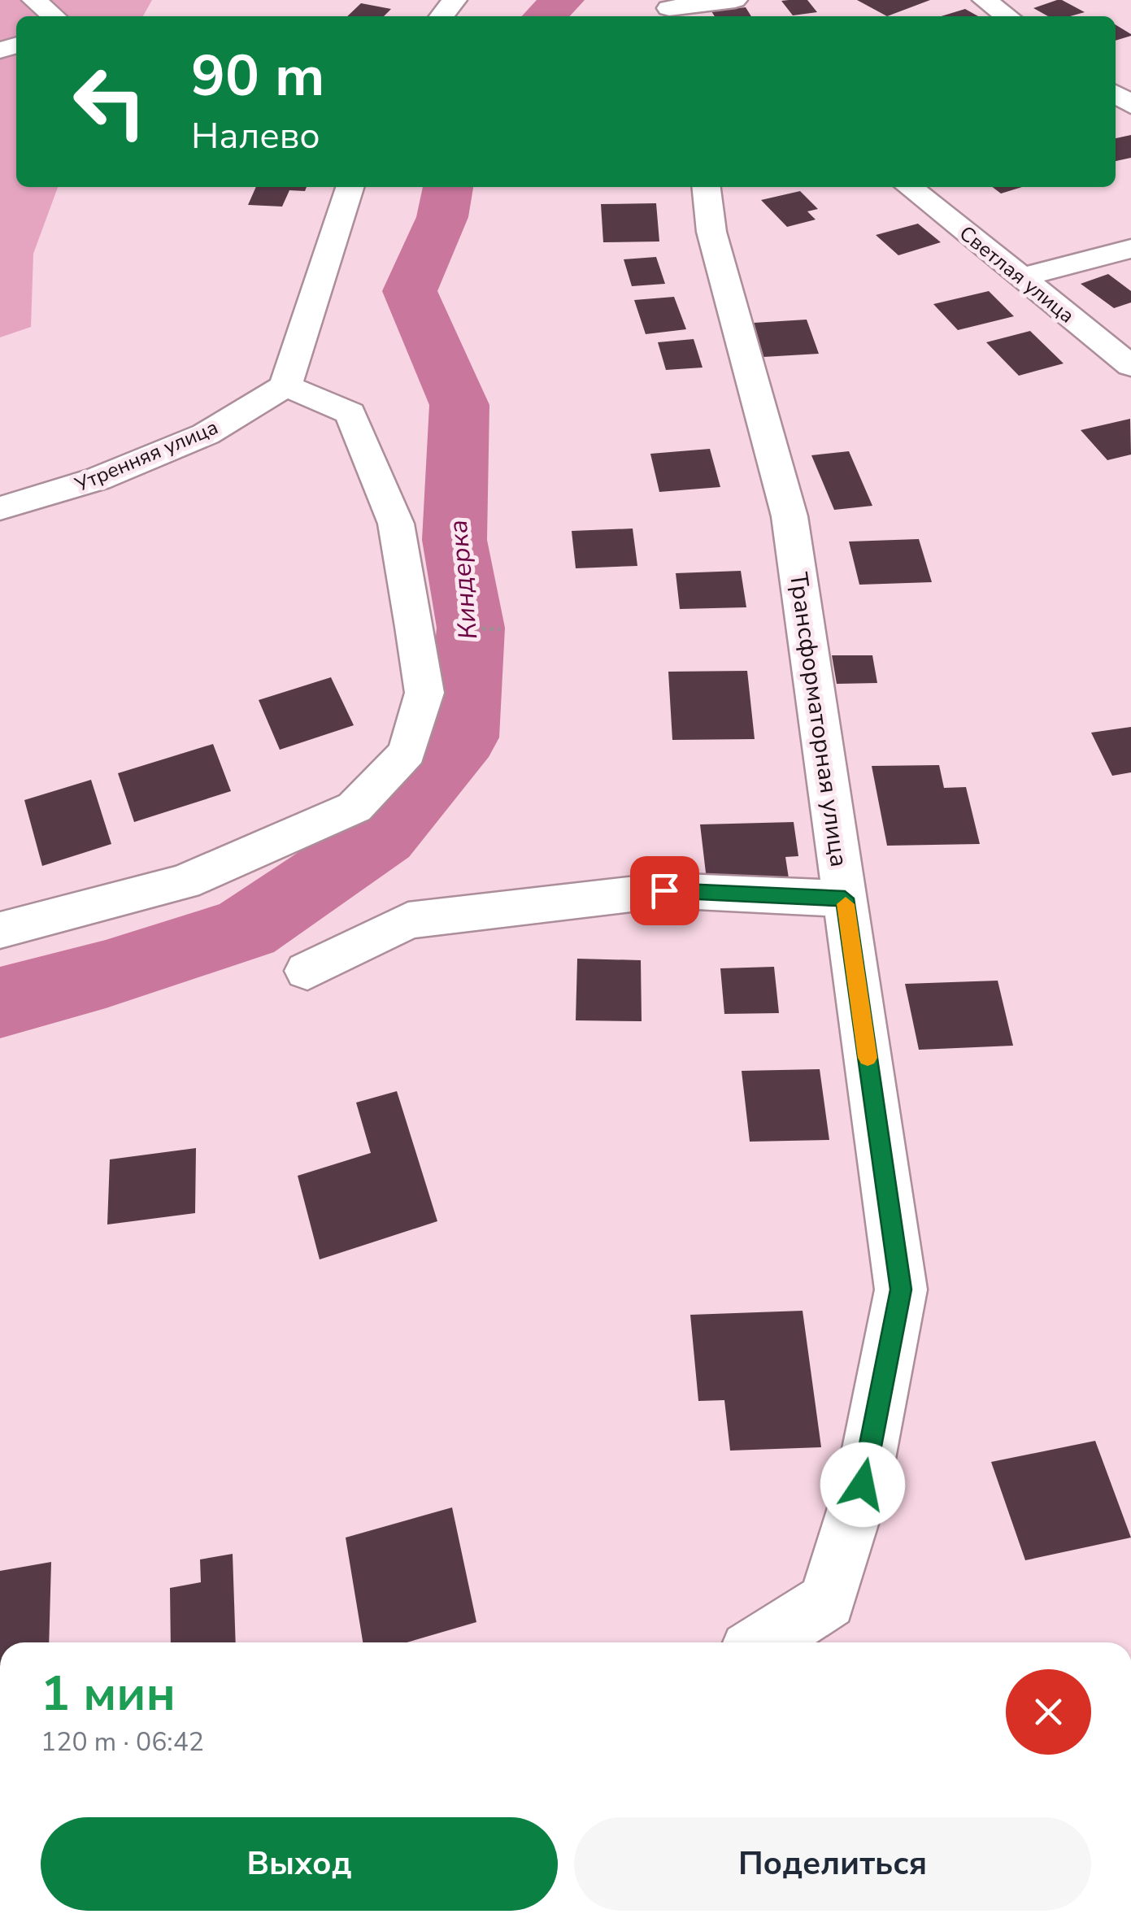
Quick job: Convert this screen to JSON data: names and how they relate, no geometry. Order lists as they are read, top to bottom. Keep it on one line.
{"streets":{"street":["Светлая улица","Утренняя улица","Трансформаторная улица"]},"water":["Киндерка"],"page":{"turn":["90 m","Налево"],"heading":["1 мин","120 m · 06:42"],"buttons":["Выход","Поделиться"]}}
